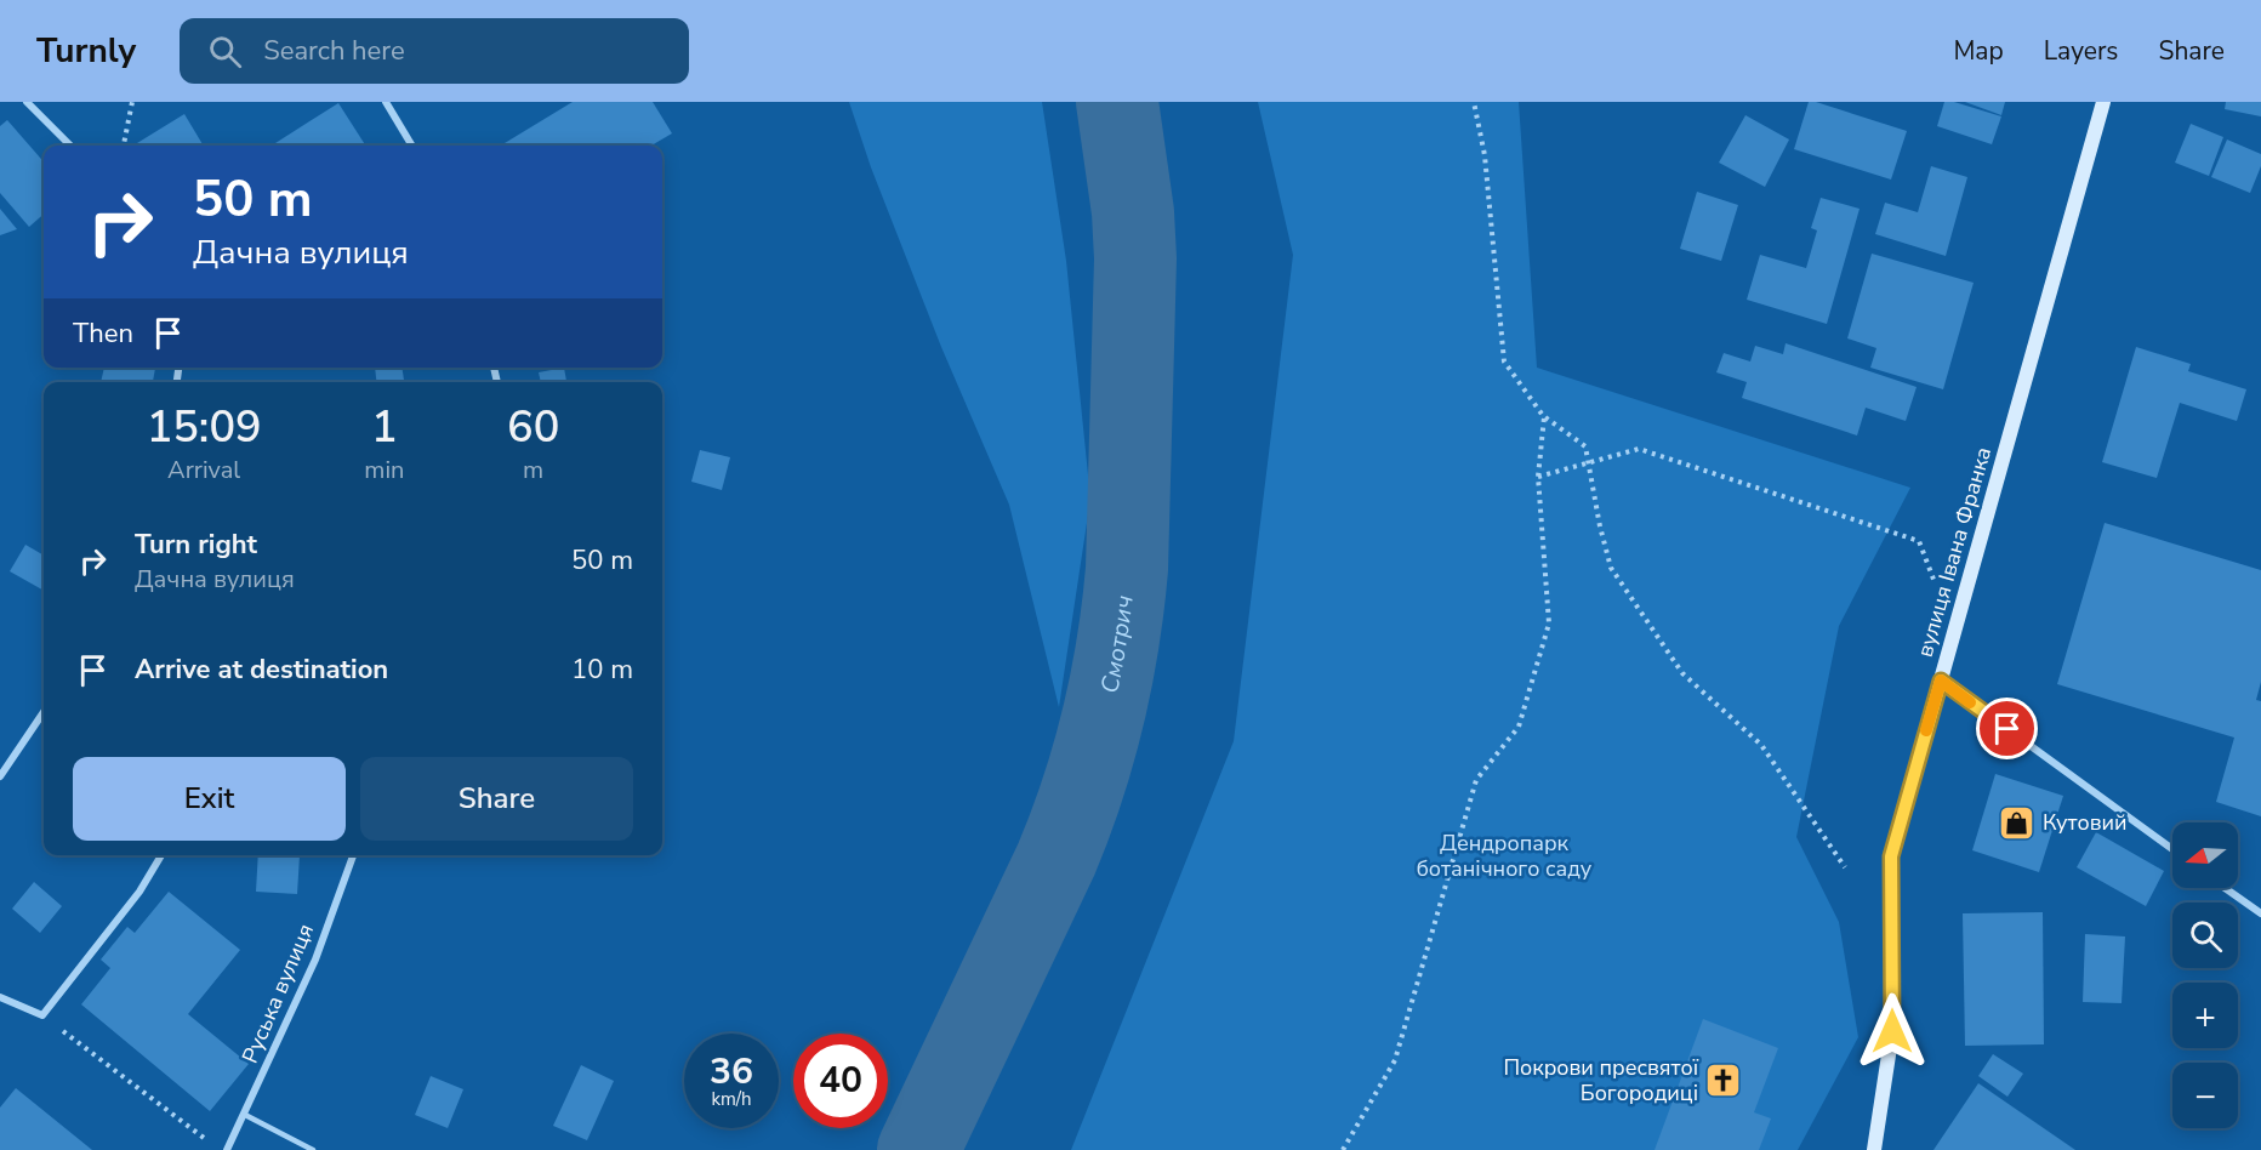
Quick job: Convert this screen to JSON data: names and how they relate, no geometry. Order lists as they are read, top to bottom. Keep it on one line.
{"streets":{"street":["вулиця Івана Франка","Руська вулиця"]},"water":["Смотрич"],"parks":["Дендропарк ботанічного саду"],"places":{"shop":["Кутовий"],"church":["Покрови пресвятої Богородиці"]},"north":"left","page":{"header":"Turnly","search":"Search here","nav":["Map","Layers","Share"],"turn":["50 m","Дачна вулиця"],"then":"Then","eta":["15:09","Arrival","1","min","60","m"],"list":[{"name":"Turn right","note":"Дачна вулиця","value":"50 m"},{"name":"Arrive at destination","value":"10 m"}],"buttons":["Exit","Share"],"map_buttons":["+","−"],"speed":"36 km/h","limit":"40"}}
